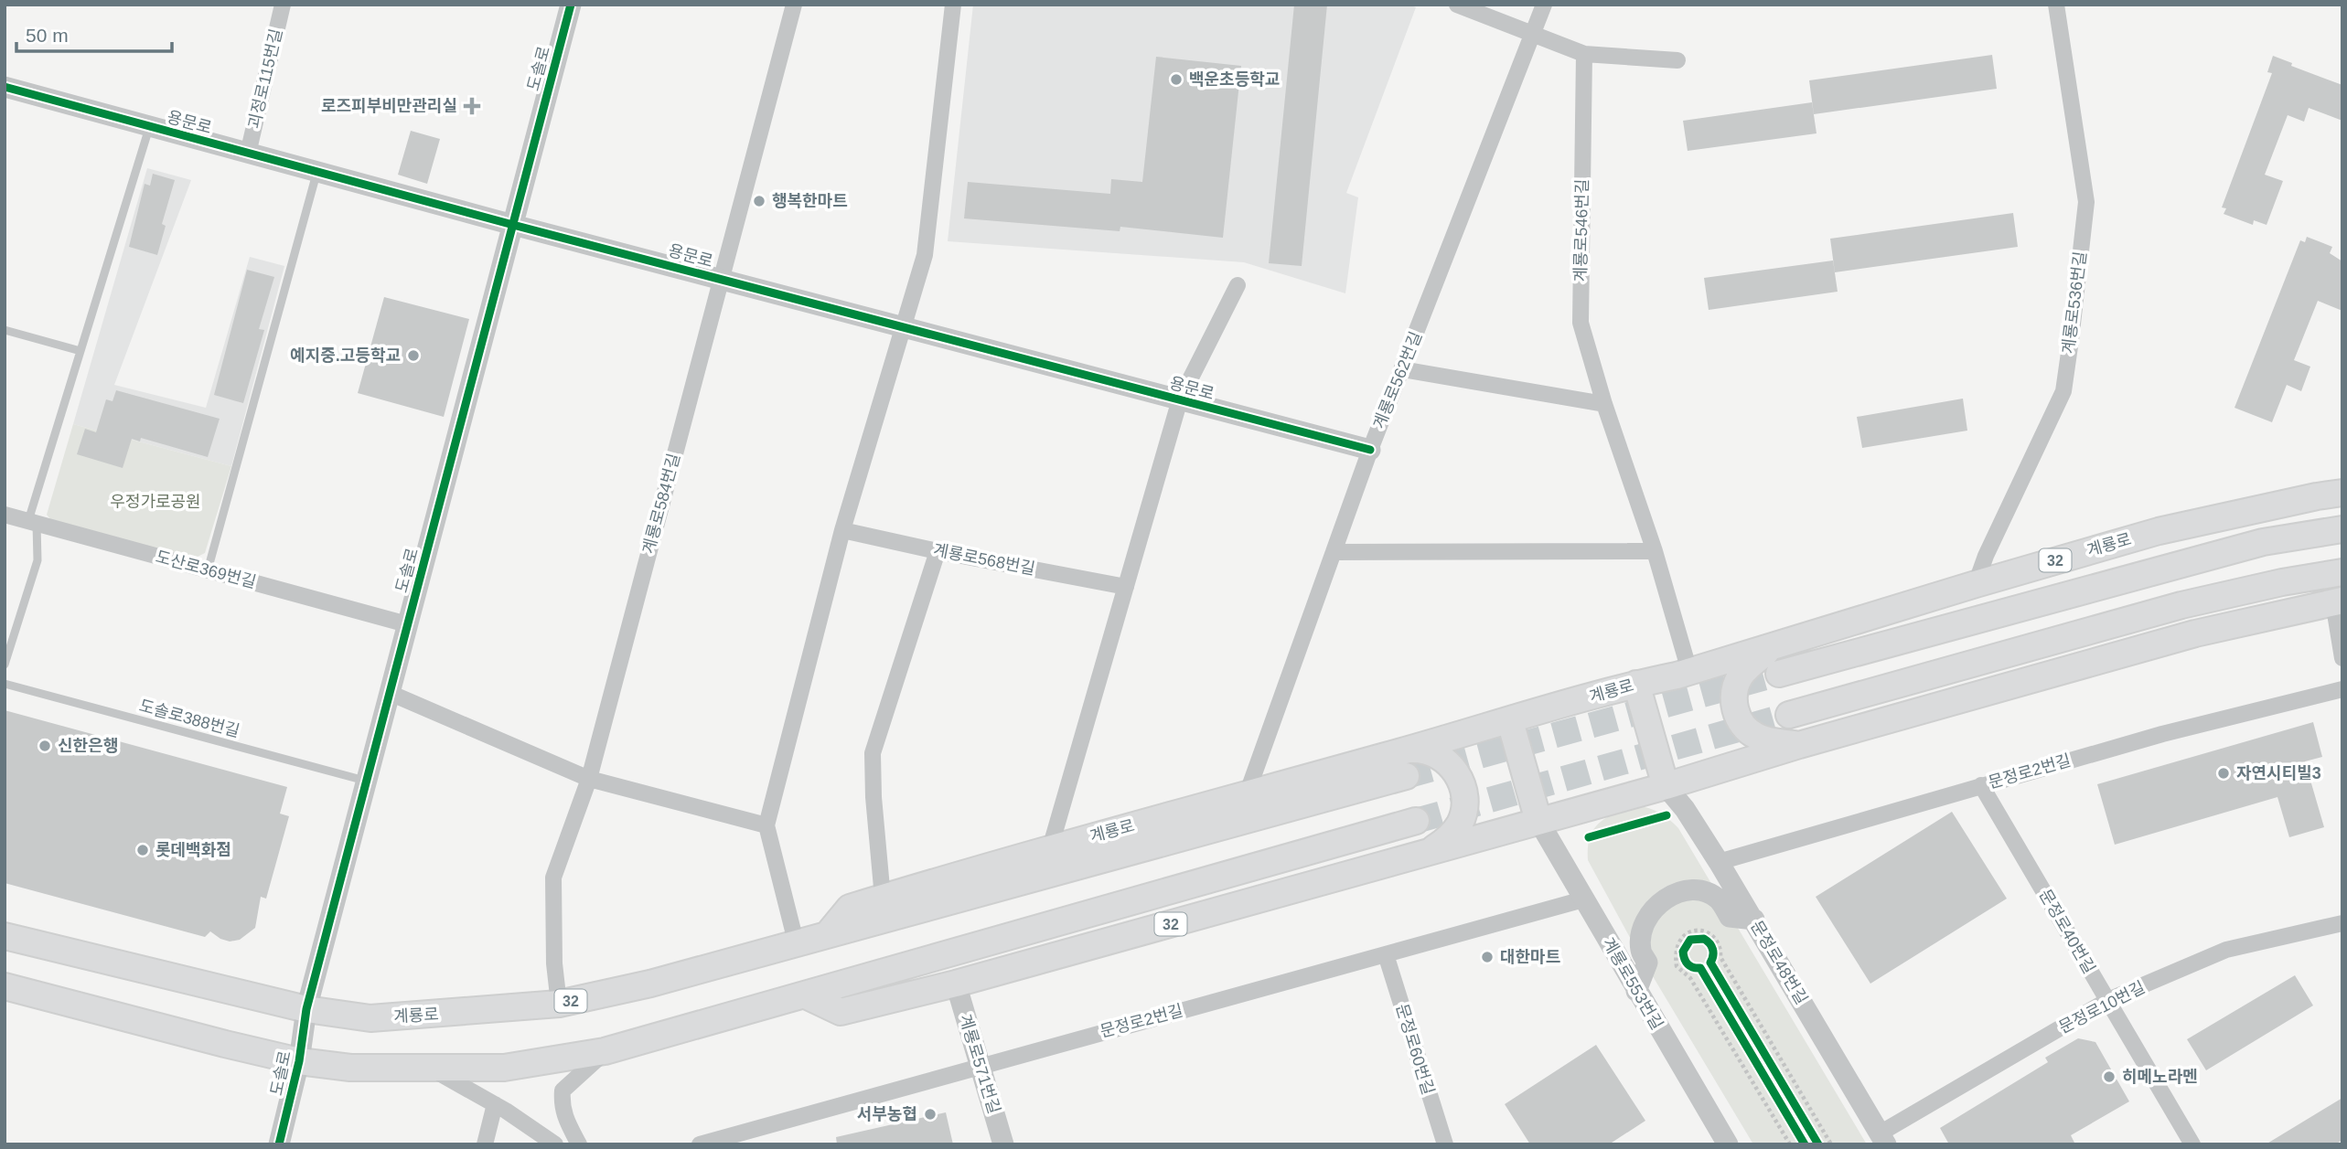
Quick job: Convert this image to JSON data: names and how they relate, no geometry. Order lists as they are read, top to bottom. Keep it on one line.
{"streets":{"main road":["계룡로","32"],"street":["도솔로","괴정로115번길","용문로","계룡로546번길","계룡로536번길","계룡로562번길","계룡로584번길","계룡로568번길","도산로369번길","문정로2번길","문정로40번길","문정로48번길","계룡로553번길","문정로10번길","문정로60번길","계룡로571번길"],"lane":["도솔로388번길"]},"crossings":[["도솔로","용문로"],["도솔로","계룡로"],["도솔로","32"],["도솔로","도산로369번길"],["도솔로","도솔로388번길"],["괴정로115번길","용문로"],["용문로","계룡로562번길"],["용문로","계룡로584번길"],["용문로","도산로369번길"],["계룡로546번길","계룡로"],["계룡로536번길","계룡로"],["계룡로562번길","계룡로"],["계룡로584번길","계룡로"],["32","문정로48번길"],["32","계룡로553번길"],["32","계룡로571번길"],["문정로2번길","문정로40번길"],["문정로2번길","문정로48번길"],["문정로2번길","계룡로553번길"],["문정로2번길","문정로60번길"],["문정로2번길","계룡로571번길"],["문정로40번길","문정로10번길"],["문정로48번길","문정로10번길"]],"parks":["우정가로공원"],"places":{"other":["백운초등학교","행복한마트","예지중.고등학교","신한은행","자연시티빌3","롯데백화점","대한마트","히메노라멘","서부농협"],"health":["로즈피부비만관리실"]},"scale_bar":"50 m"}
